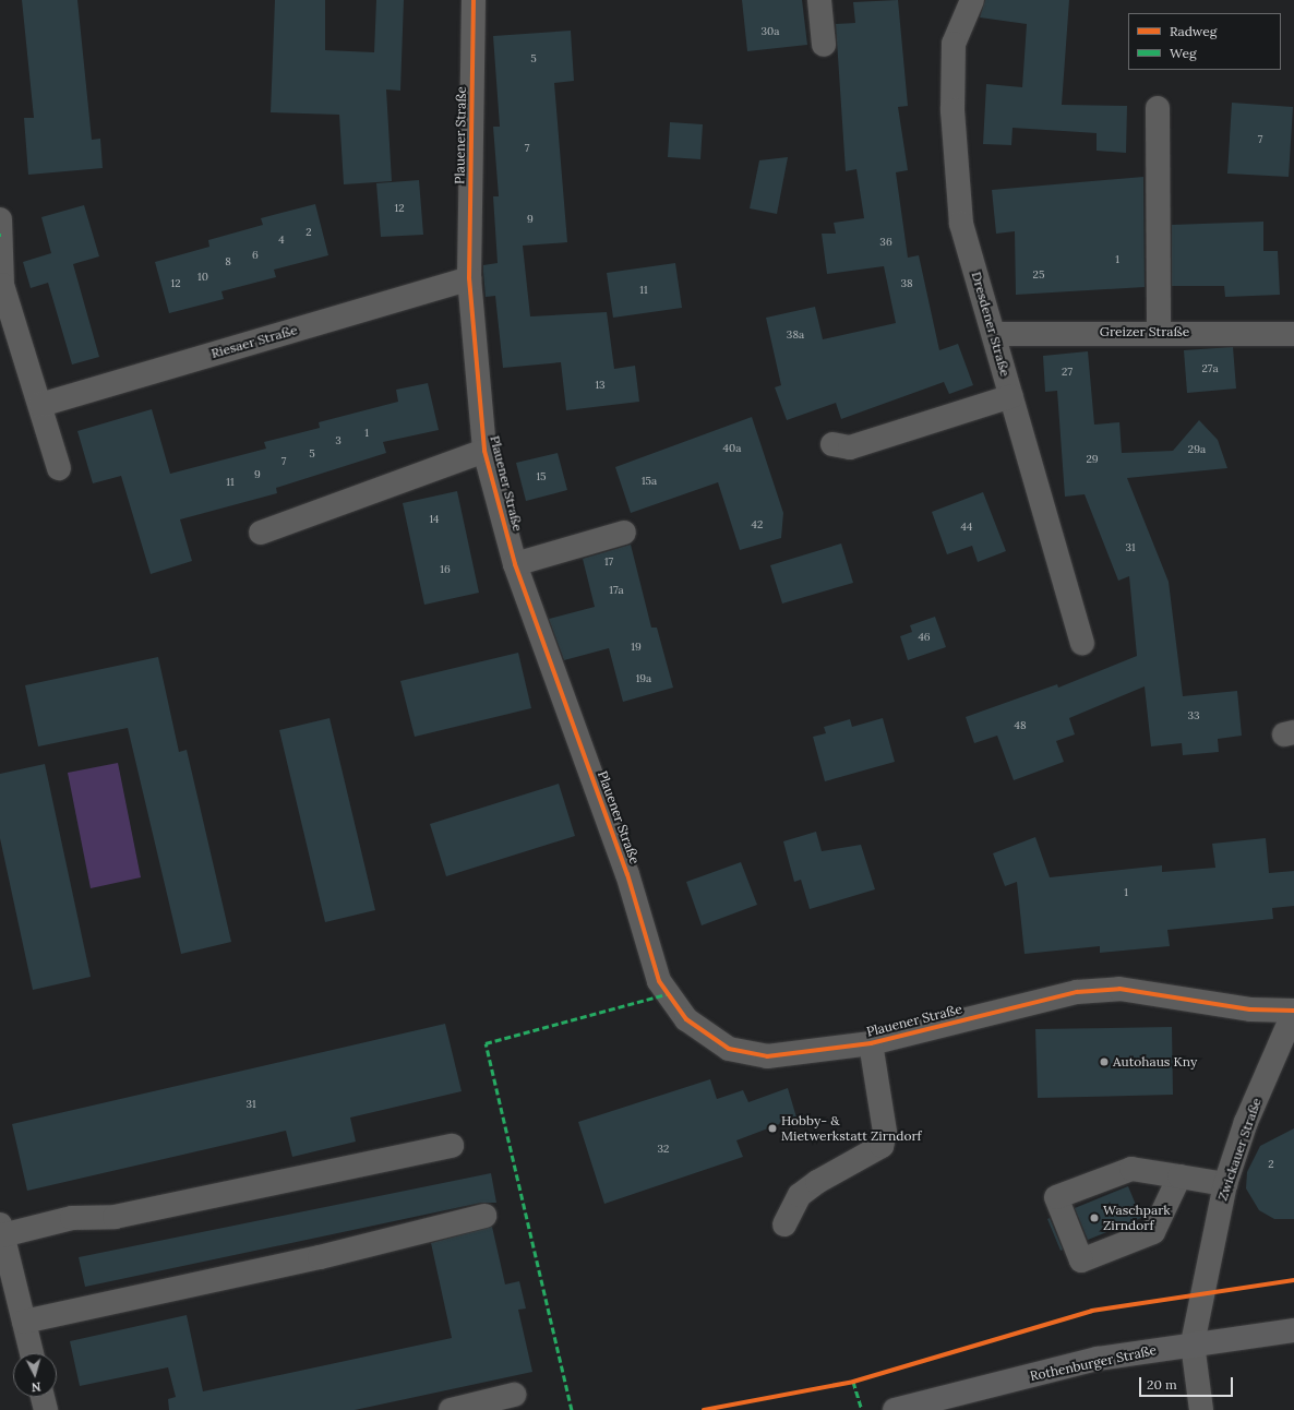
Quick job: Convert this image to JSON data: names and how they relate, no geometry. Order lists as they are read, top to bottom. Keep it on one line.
{"streets":{"main road":["Rothenburger Straße"],"street":["Plauener Straße","Dresdener Straße","Greizer Straße","Riesaer Straße","Zwickauer Straße"]},"crossings":[["Plauener Straße","Riesaer Straße"],["Plauener Straße","Zwickauer Straße"],["Dresdener Straße","Greizer Straße"],["Zwickauer Straße","Rothenburger Straße"]],"places":["Autohaus Kny","Hobby- & Mietwerkstatt Zirndorf","Waschpark Zirndorf"],"house_numbers":["30a","5","7","7","12","9","2","4","36","6","1","8","25","10","12","38","11","38a","27a","27","13","1","3","40a","29a","5","29","7","9","15","15a","11","14","42","44","31","17","16","17a","46","19","19a","33","48","1","31","32","2"],"legend":["Radweg","Weg"],"scale_bar":"20 m","north":"bottom"}
